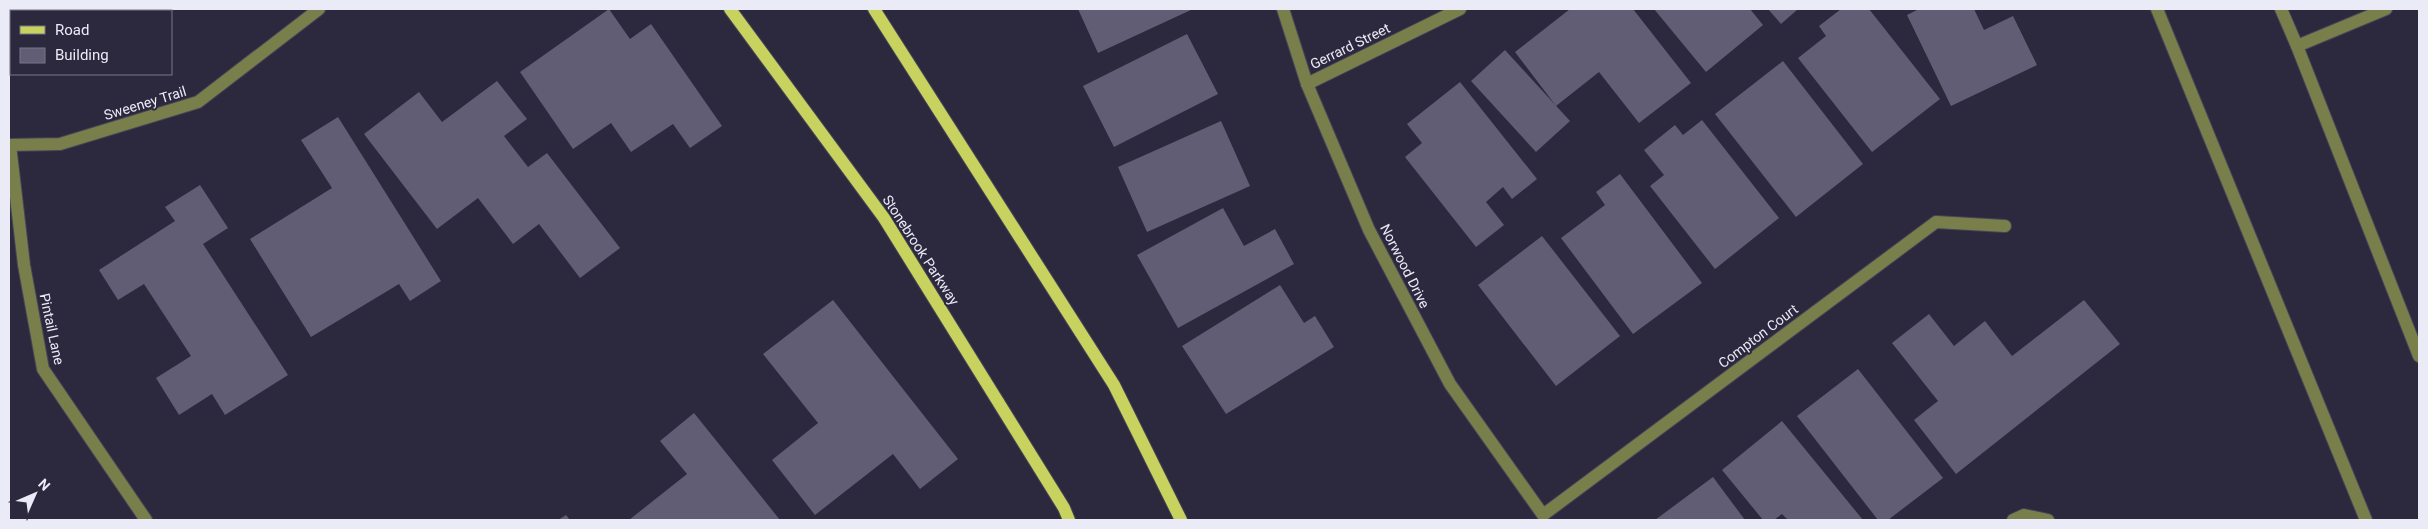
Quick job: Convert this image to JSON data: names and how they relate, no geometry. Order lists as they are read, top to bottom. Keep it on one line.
{"streets":{"main road":["Stonebrook Parkway"],"street":["Gerrard Street","Sweeney Trail","Norwood Drive","Pintail Lane","Compton Court"]},"crossings":[["Gerrard Street","Norwood Drive"],["Sweeney Trail","Pintail Lane"],["Norwood Drive","Compton Court"]],"legend":["Road","Building"],"north":"top right"}
